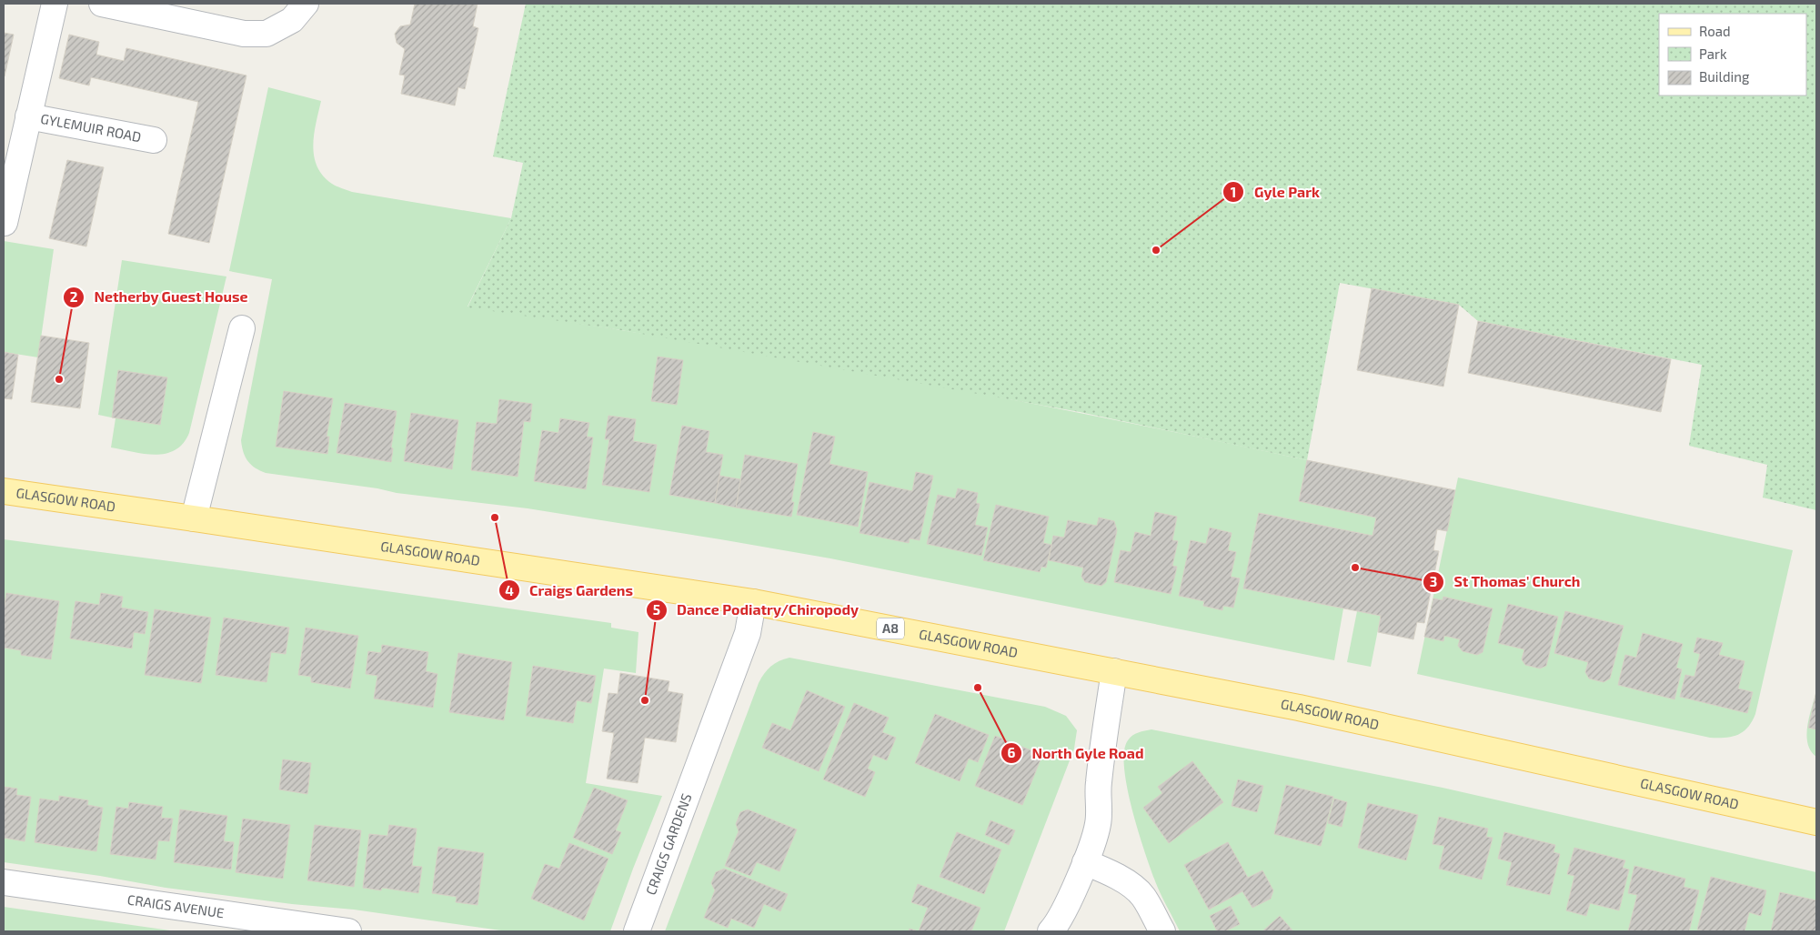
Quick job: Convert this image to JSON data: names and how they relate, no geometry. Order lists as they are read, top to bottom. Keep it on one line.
{"streets":{"main road":["GLASGOW ROAD","A8"],"street":["GYLEMUIR ROAD","CRAIGS GARDENS","CRAIGS AVENUE"]},"crossings":[["GLASGOW ROAD","CRAIGS GARDENS"]],"places":["Gyle Park","Netherby Guest House","Craigs Gardens","St Thomas' Church","North Gyle Road","Dance Podiatry/Chiropody"],"legend":["Road","Park","Building"]}
